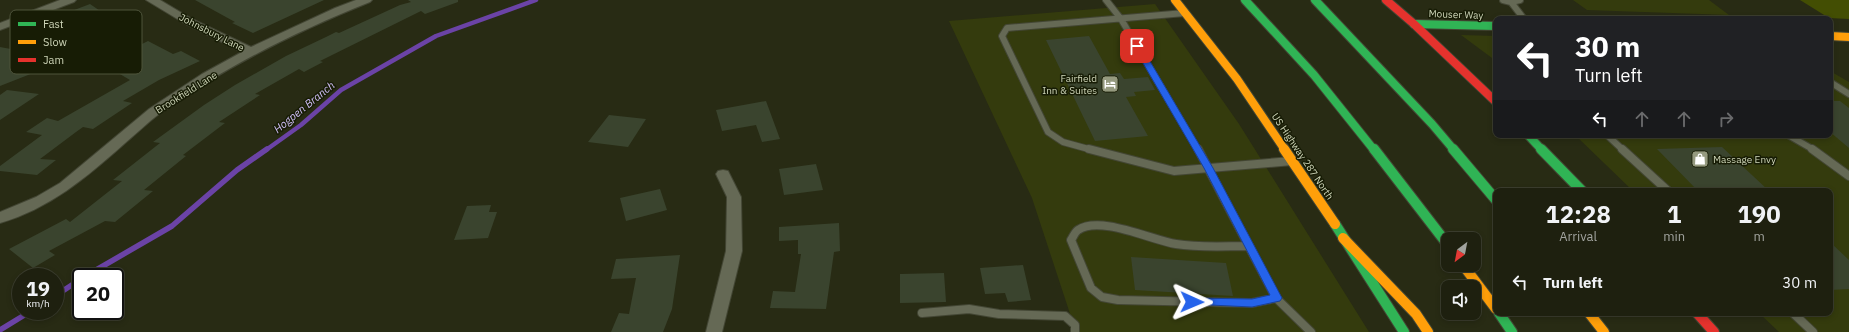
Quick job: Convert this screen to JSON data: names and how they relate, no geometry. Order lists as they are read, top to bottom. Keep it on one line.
{"streets":{"main road":["Mouser Way","US Highway 287 North"],"street":["Johnsbury Lane","Brookfield Lane"]},"crossings":[["Johnsbury Lane","Brookfield Lane"]],"water":["Hogpen Branch"],"places":{"hotel":["Fairfield Inn & Suites"],"shop":["Massage Envy"]},"legend":["Fast","Slow","Jam"],"north":"bottom left","page":{"turn":["30 m","Turn left"],"eta":["12:28","Arrival","1","min","190","m"],"list":[{"name":"Turn left","value":"30 m"}],"speed":"19 km/h","limit":"20"}}
